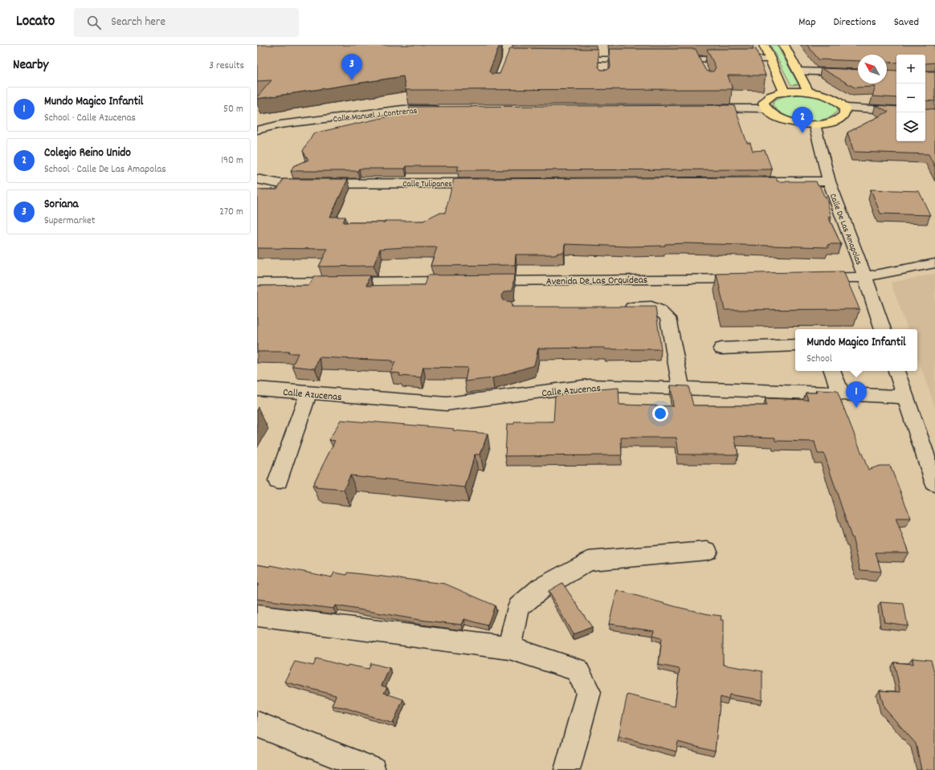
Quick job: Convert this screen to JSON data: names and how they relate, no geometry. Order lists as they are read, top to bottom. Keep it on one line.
{"streets":{"street":["Calle Manuel J. Contreras","Calle Tulipanes","Calle De Las Amapolas","Avenida De Las Orquídeas","Calle Azucenas"]},"north":"top left","page":{"header":"Locato","search":"Search here","nav":["Map","Directions","Saved"],"heading":["Nearby","3 results"],"pins":["3","2","1"],"map_buttons":["+","−"],"list":[{"mark":"1","name":"Mundo Magico Infantil","note":"School · Calle Azucenas","value":"50 m"},{"mark":"2","name":"Colegio Reino Unido","note":"School · Calle De Las Amapolas","value":"190 m"},{"mark":"3","name":"Soriana","note":"Supermarket","value":"270 m"}],"popup":["Mundo Magico Infantil","School"]}}
